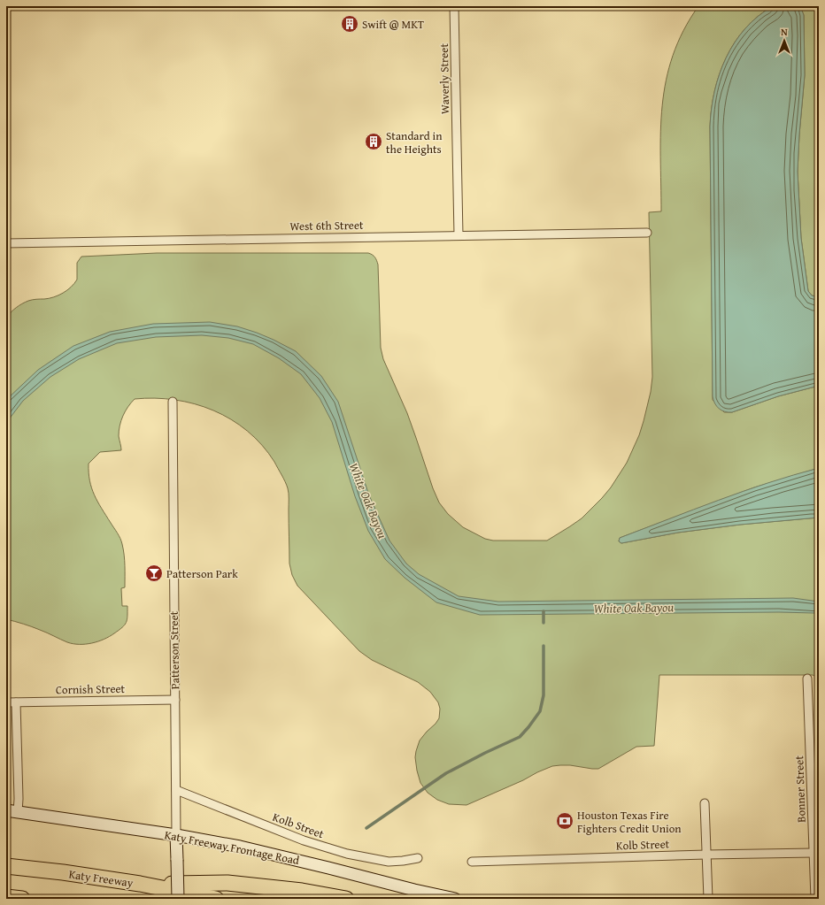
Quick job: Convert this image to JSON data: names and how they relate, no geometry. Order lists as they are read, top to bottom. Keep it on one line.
{"streets":{"highway":["Katy Freeway"],"main road":["Patterson Street","Katy Freeway Frontage Road"],"street":["Waverly Street","West 6th Street","Cornish Street","Bonner Street","Kolb Street"]},"crossings":[["Waverly Street","West 6th Street"],["Patterson Street","Cornish Street"],["Patterson Street","Kolb Street"],["Patterson Street","Katy Freeway Frontage Road"],["Bonner Street","Kolb Street"]],"water":["White Oak Bayou"],"places":{"building":["Swift @ MKT","Standard in the Heights"],"bar":["Patterson Park"],"bank":["Houston Texas Fire Fighters Credit Union"]},"north":"top"}
